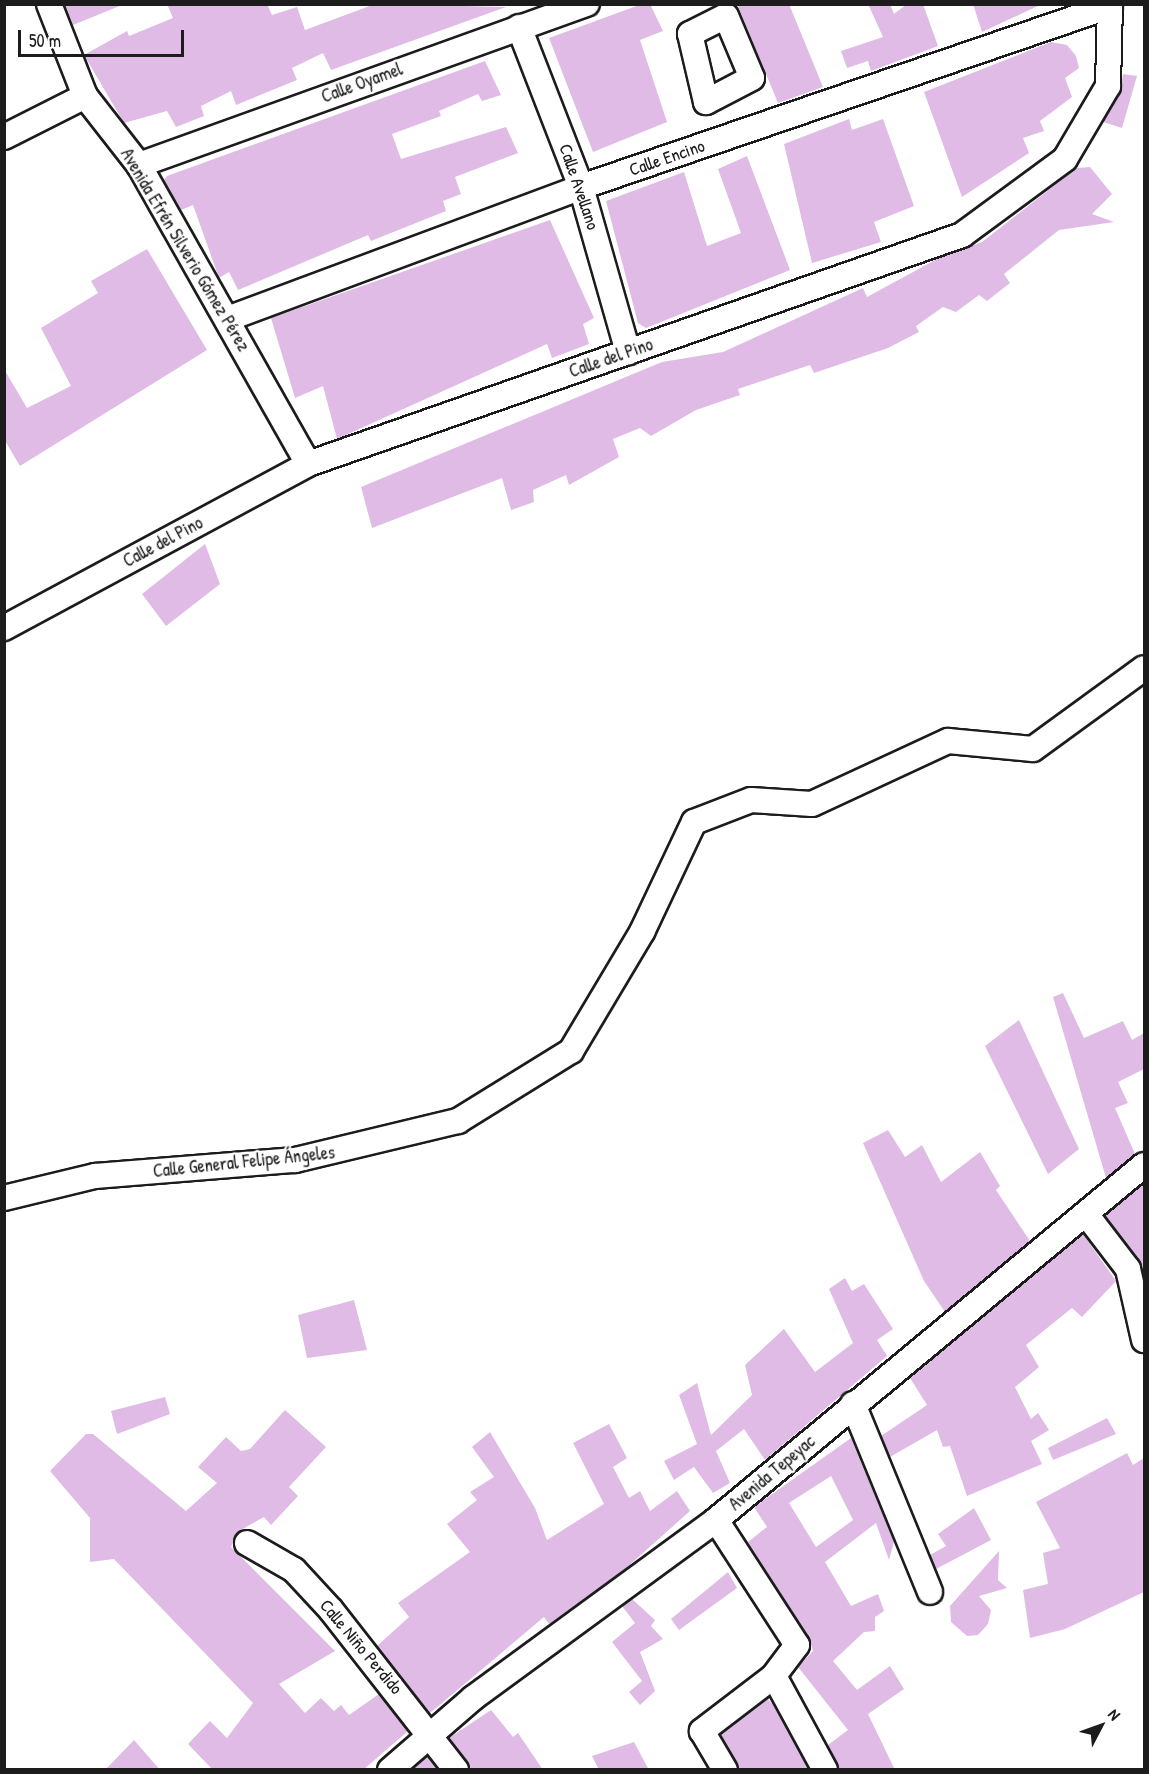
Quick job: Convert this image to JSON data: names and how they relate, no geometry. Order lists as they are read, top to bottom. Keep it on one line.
{"streets":{"street":["Calle Oyamel","Calle Encino","Calle Avellano","Avenida Efrén Silverio Gómez Pérez","Calle del Pino","Calle General Felipe Ángeles","Avenida Tepeyac","Calle Niño Perdido"]},"crossings":[["Calle Oyamel","Calle Avellano"],["Calle Oyamel","Avenida Efrén Silverio Gómez Pérez"],["Calle Encino","Calle Avellano"],["Calle Encino","Avenida Efrén Silverio Gómez Pérez"],["Calle Encino","Calle del Pino"],["Calle Avellano","Calle del Pino"],["Avenida Efrén Silverio Gómez Pérez","Calle del Pino"],["Avenida Tepeyac","Calle Niño Perdido"]],"scale_bar":"50 m","north":"top right"}
